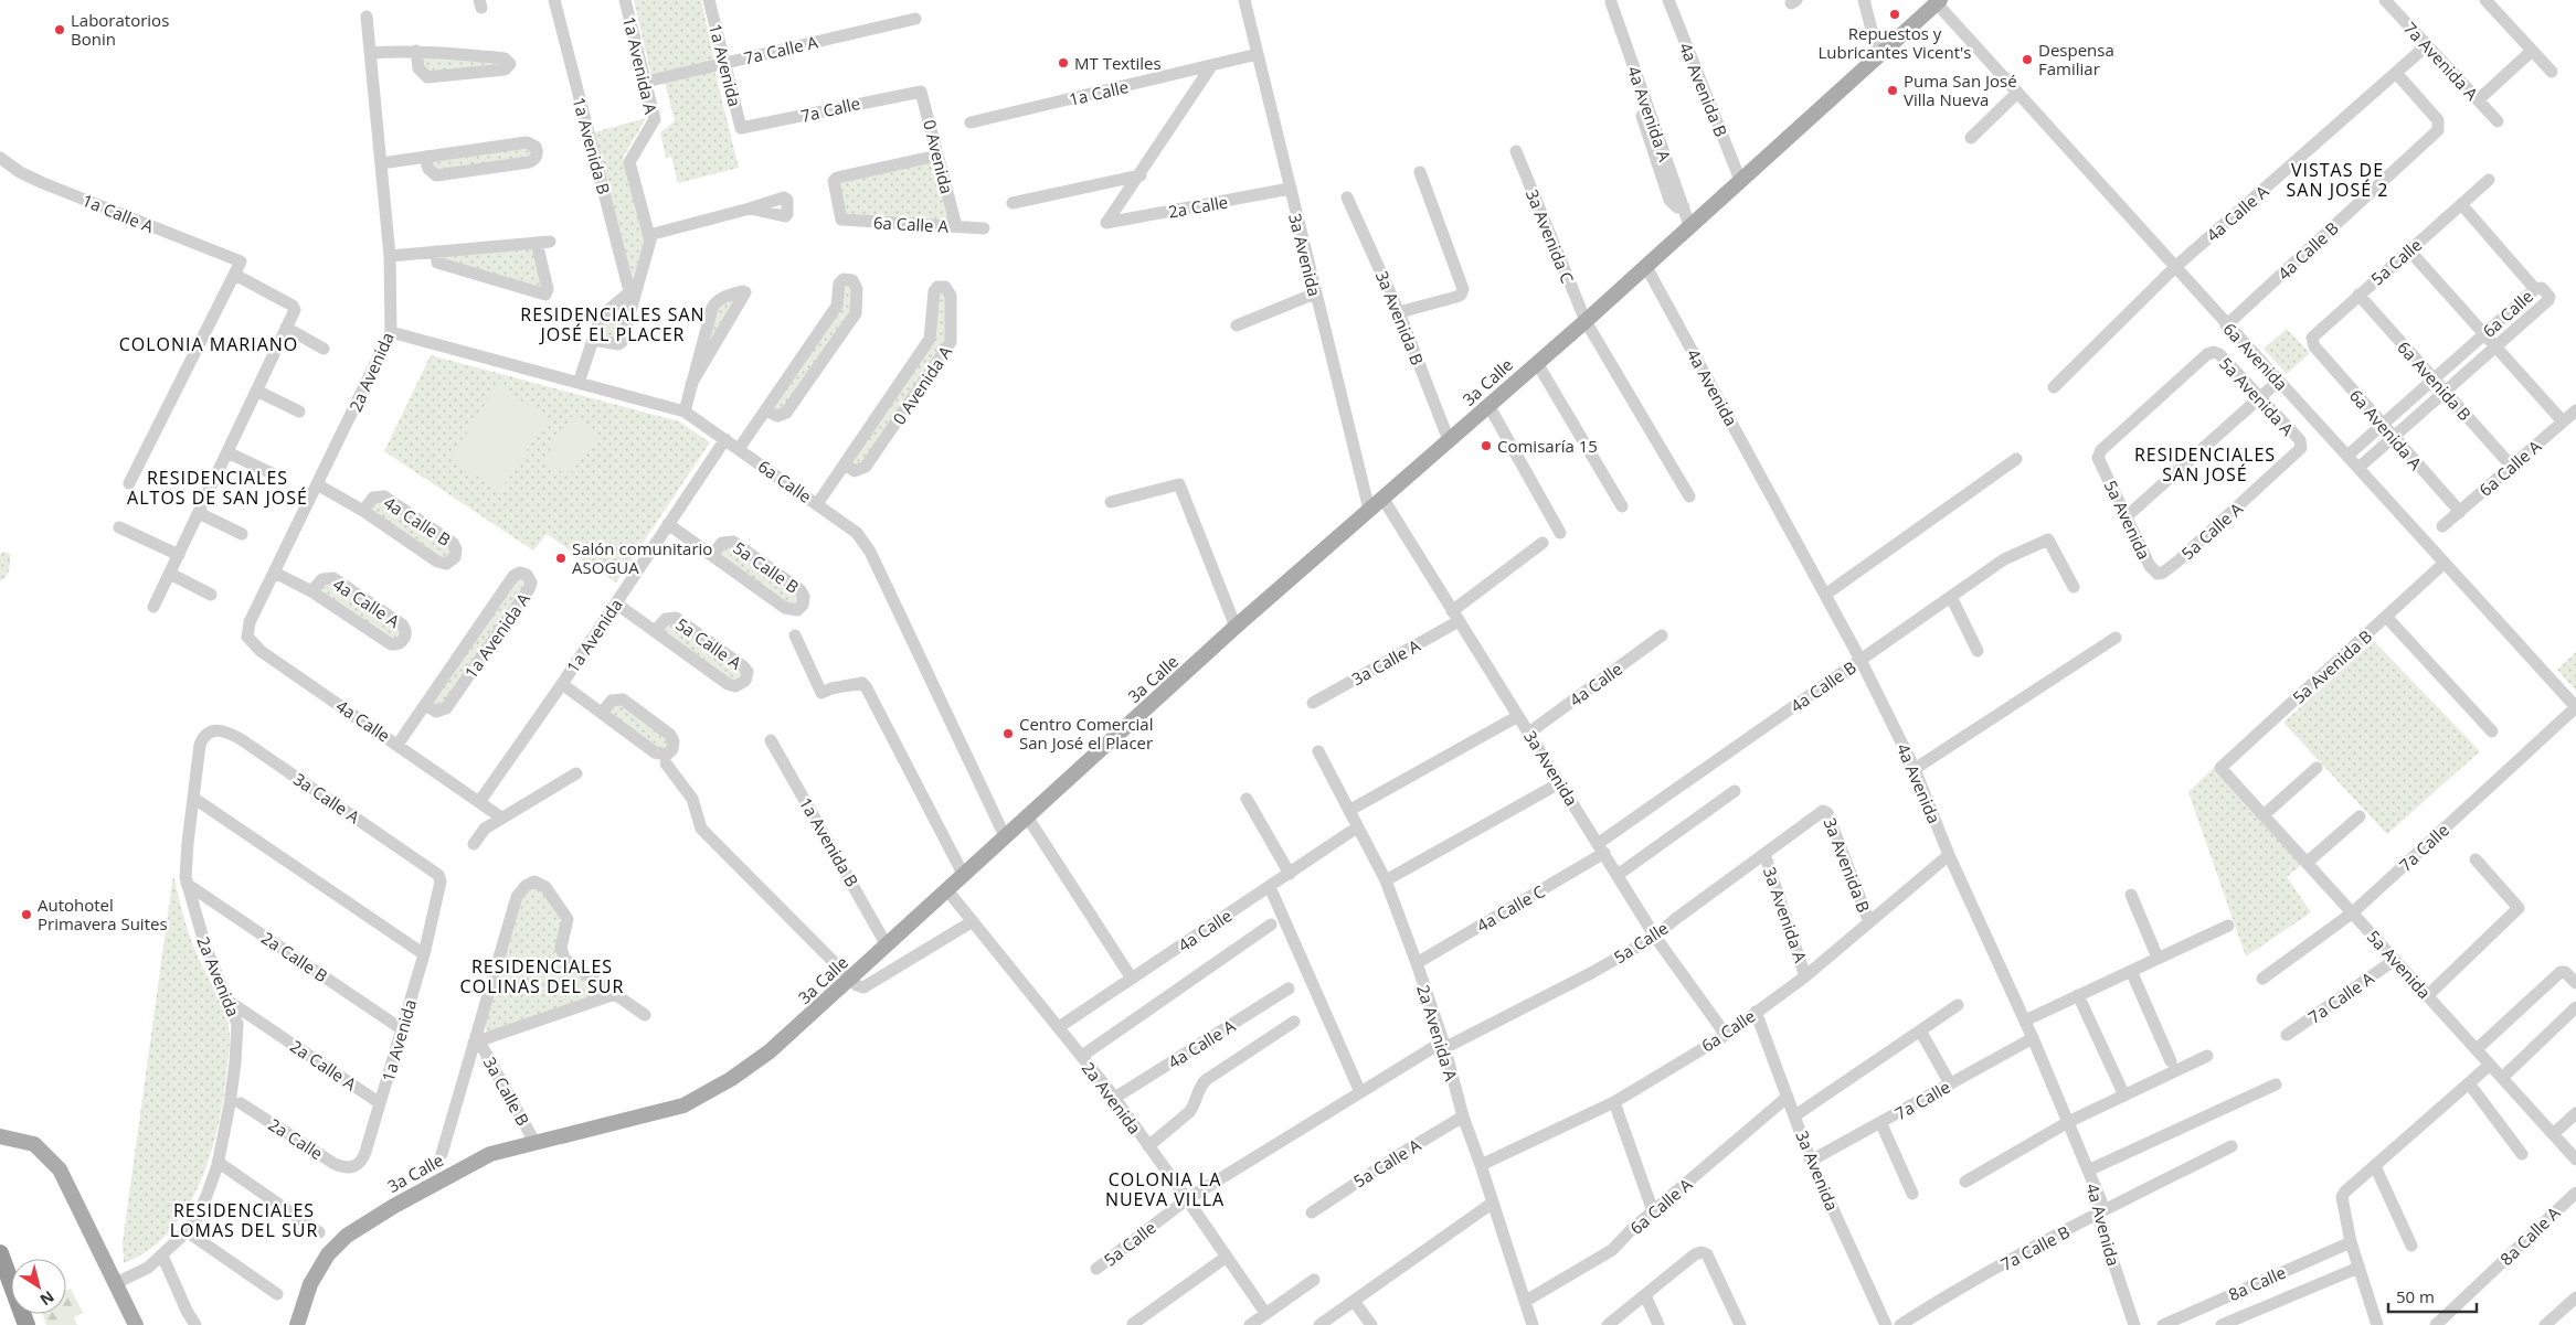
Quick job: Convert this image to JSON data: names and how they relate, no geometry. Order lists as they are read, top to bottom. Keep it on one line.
{"streets":{"main road":["3a Calle"],"street":["7a Calle A","7a Avenida A","1a Avenida A","1a Avenida","4a Avenida B","1a Calle","7a Calle","4a Avenida A","1a Avenida B","0 Avenida","2a Calle","1a Calle A","4a Calle A","6a Calle A","3a Avenida C","4a Calle B","3a Avenida","5a Calle","6a Calle","3a Avenida B","6a Avenida","2a Avenida","6a Avenida B","0 Avenida A","4a Avenida","5a Avenida A","6a Avenida A","5a Avenida","5a Calle A","5a Calle B","3a Calle A","5a Avenida B","4a Calle","4a Calle C","3a Avenida A","2a Calle B","2a Avenida A","2a Calle A","3a Calle B","8a Calle A","7a Calle B","8a Calle"]},"crossings":[["7a Calle A","1a Avenida A"],["7a Calle A","1a Avenida"],["7a Calle A","5a Avenida"],["7a Avenida A","4a Calle A"],["1a Avenida A","1a Avenida B"],["1a Avenida A","4a Calle"],["1a Avenida","7a Calle"],["1a Avenida","2a Calle"],["1a Avenida","6a Calle"],["1a Avenida","5a Calle A"],["1a Avenida","5a Calle B"],["1a Avenida","3a Calle A"],["1a Avenida","4a Calle"],["1a Avenida","2a Calle B"],["1a Avenida","2a Calle A"],["4a Avenida B","3a Calle"],["1a Calle","3a Avenida"],["7a Calle","0 Avenida"],["7a Calle","3a Avenida"],["7a Calle","6a Avenida"],["7a Calle","4a Avenida"],["7a Calle","5a Avenida"],["4a Avenida A","3a Calle"],["1a Avenida B","3a Calle"],["0 Avenida","6a Calle A"],["2a Calle","3a Avenida"],["4a Calle A","4a Calle B"],["4a Calle A","6a Avenida"],["4a Calle A","2a Avenida"],["6a Calle A","3a Avenida"],["6a Calle A","6a Avenida B"],["6a Calle A","6a Avenida A"],["6a Calle A","2a Avenida A"],["3a Avenida C","3a Calle"],["4a Calle B","3a Avenida"],["4a Calle B","6a Avenida"],["4a Calle B","2a Avenida"],["4a Calle B","4a Avenida"],["4a Calle B","4a Calle C"],["3a Avenida","5a Calle"],["3a Avenida","6a Calle"],["3a Avenida","3a Calle"],["3a Avenida","3a Calle A"],["3a Avenida","4a Calle"],["3a Avenida","4a Calle C"],["5a Calle","3a Avenida B"],["5a Calle","2a Avenida"],["5a Calle","6a Avenida B"],["5a Calle","6a Avenida A"],["5a Calle","3a Avenida A"],["5a Calle","2a Avenida A"],["6a Calle","3a Avenida B"],["6a Calle","6a Avenida"],["6a Calle","2a Avenida"],["6a Calle","6a Avenida B"],["6a Calle","3a Calle"],["6a Calle","0 Avenida A"],["6a Calle","4a Avenida"],["6a Calle","6a Avenida A"],["6a Calle","3a Avenida A"],["6a Calle","2a Avenida A"],["3a Avenida B","3a Calle"],["6a Avenida","3a Calle"],["6a Avenida","5a Avenida B"],["2a Avenida","3a Calle"],["2a Avenida","3a Calle A"],["2a Avenida","4a Calle"],["2a Avenida","2a Calle B"],["2a Avenida","2a Calle A"],["3a Calle","4a Avenida"],["3a Calle","3a Calle B"],["4a Avenida","7a Calle B"],["5a Avenida A","5a Avenida"],["5a Avenida A","5a Calle A"],["5a Avenida","5a Calle A"],["5a Avenida","5a Avenida B"],["5a Calle A","2a Avenida A"],["4a Calle C","2a Avenida A"]],"districts":["VISTAS DE SAN JOSÉ 2","RESIDENCIALES SAN JOSÉ EL PLACER","COLONIA MARIANO","RESIDENCIALES SAN JOSÉ","RESIDENCIALES ALTOS DE SAN JOSÉ","RESIDENCIALES COLINAS DEL SUR","COLONIA LA NUEVA VILLA","RESIDENCIALES LOMAS DEL SUR"],"places":["Repuestos y Lubricantes Vicent's","Laboratorios Bonin","Despensa Familiar","MT Textiles","Puma San José Villa Nueva","Comisaría 15","Salón comunitario ASOGUA","Centro Comercial San José el Placer","Autohotel Primavera Suites"],"scale_bar":"50 m","north":"bottom right"}
